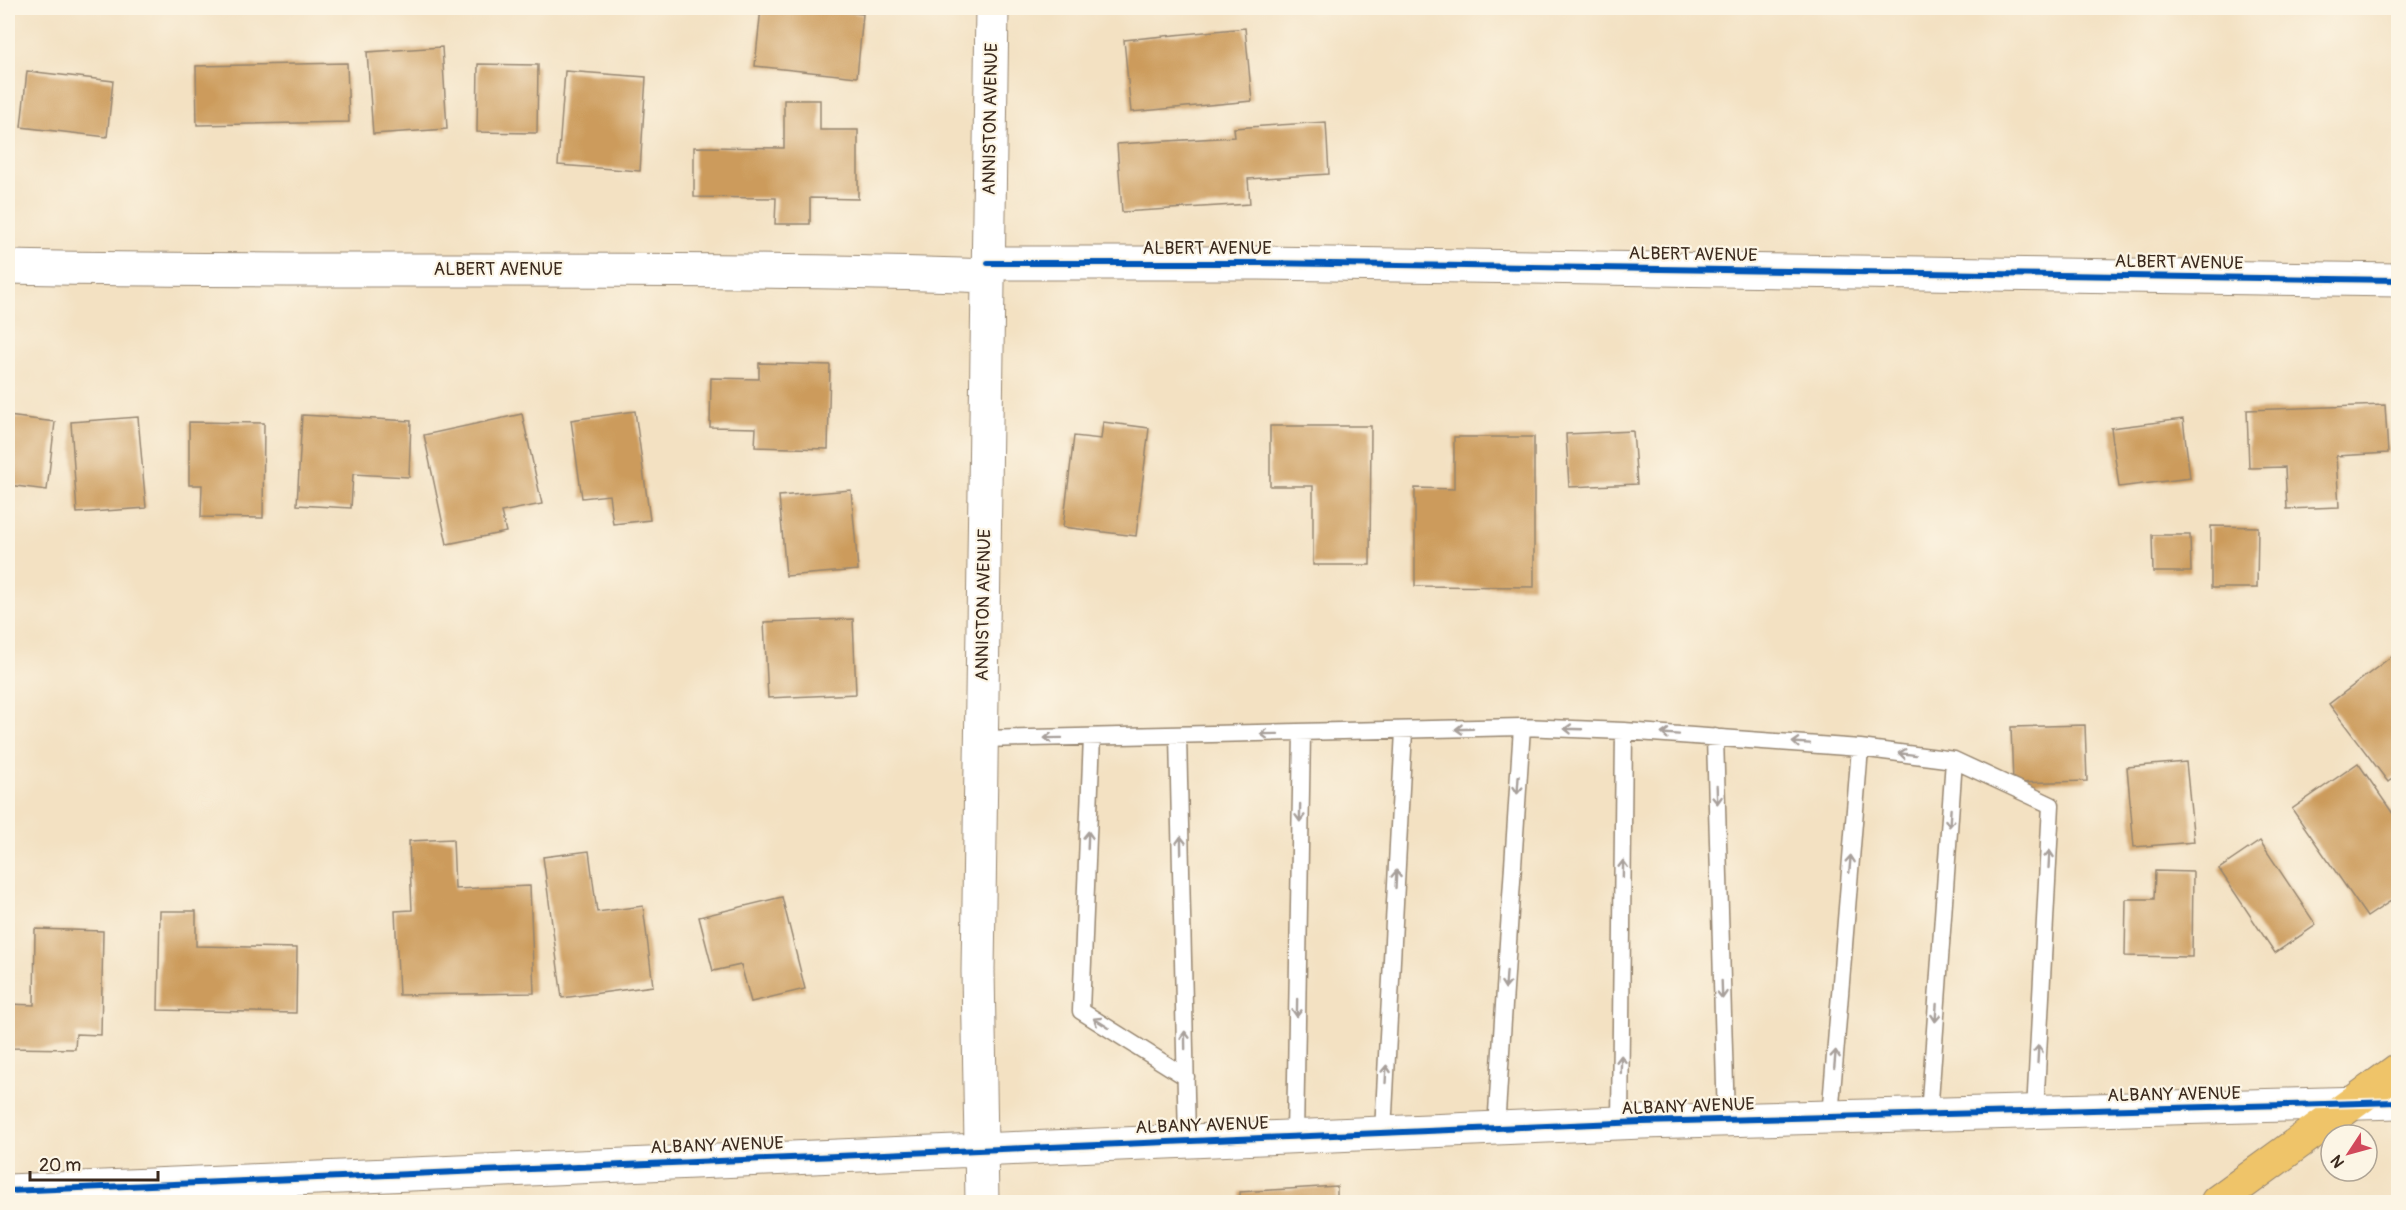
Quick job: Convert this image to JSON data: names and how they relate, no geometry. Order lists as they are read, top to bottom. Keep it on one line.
{"streets":{"street":["ANNISTON AVENUE","ALBERT AVENUE","ALBANY AVENUE"]},"crossings":[["ANNISTON AVENUE","ALBERT AVENUE"],["ANNISTON AVENUE","ALBANY AVENUE"]],"scale_bar":"20 m","north":"bottom left"}
